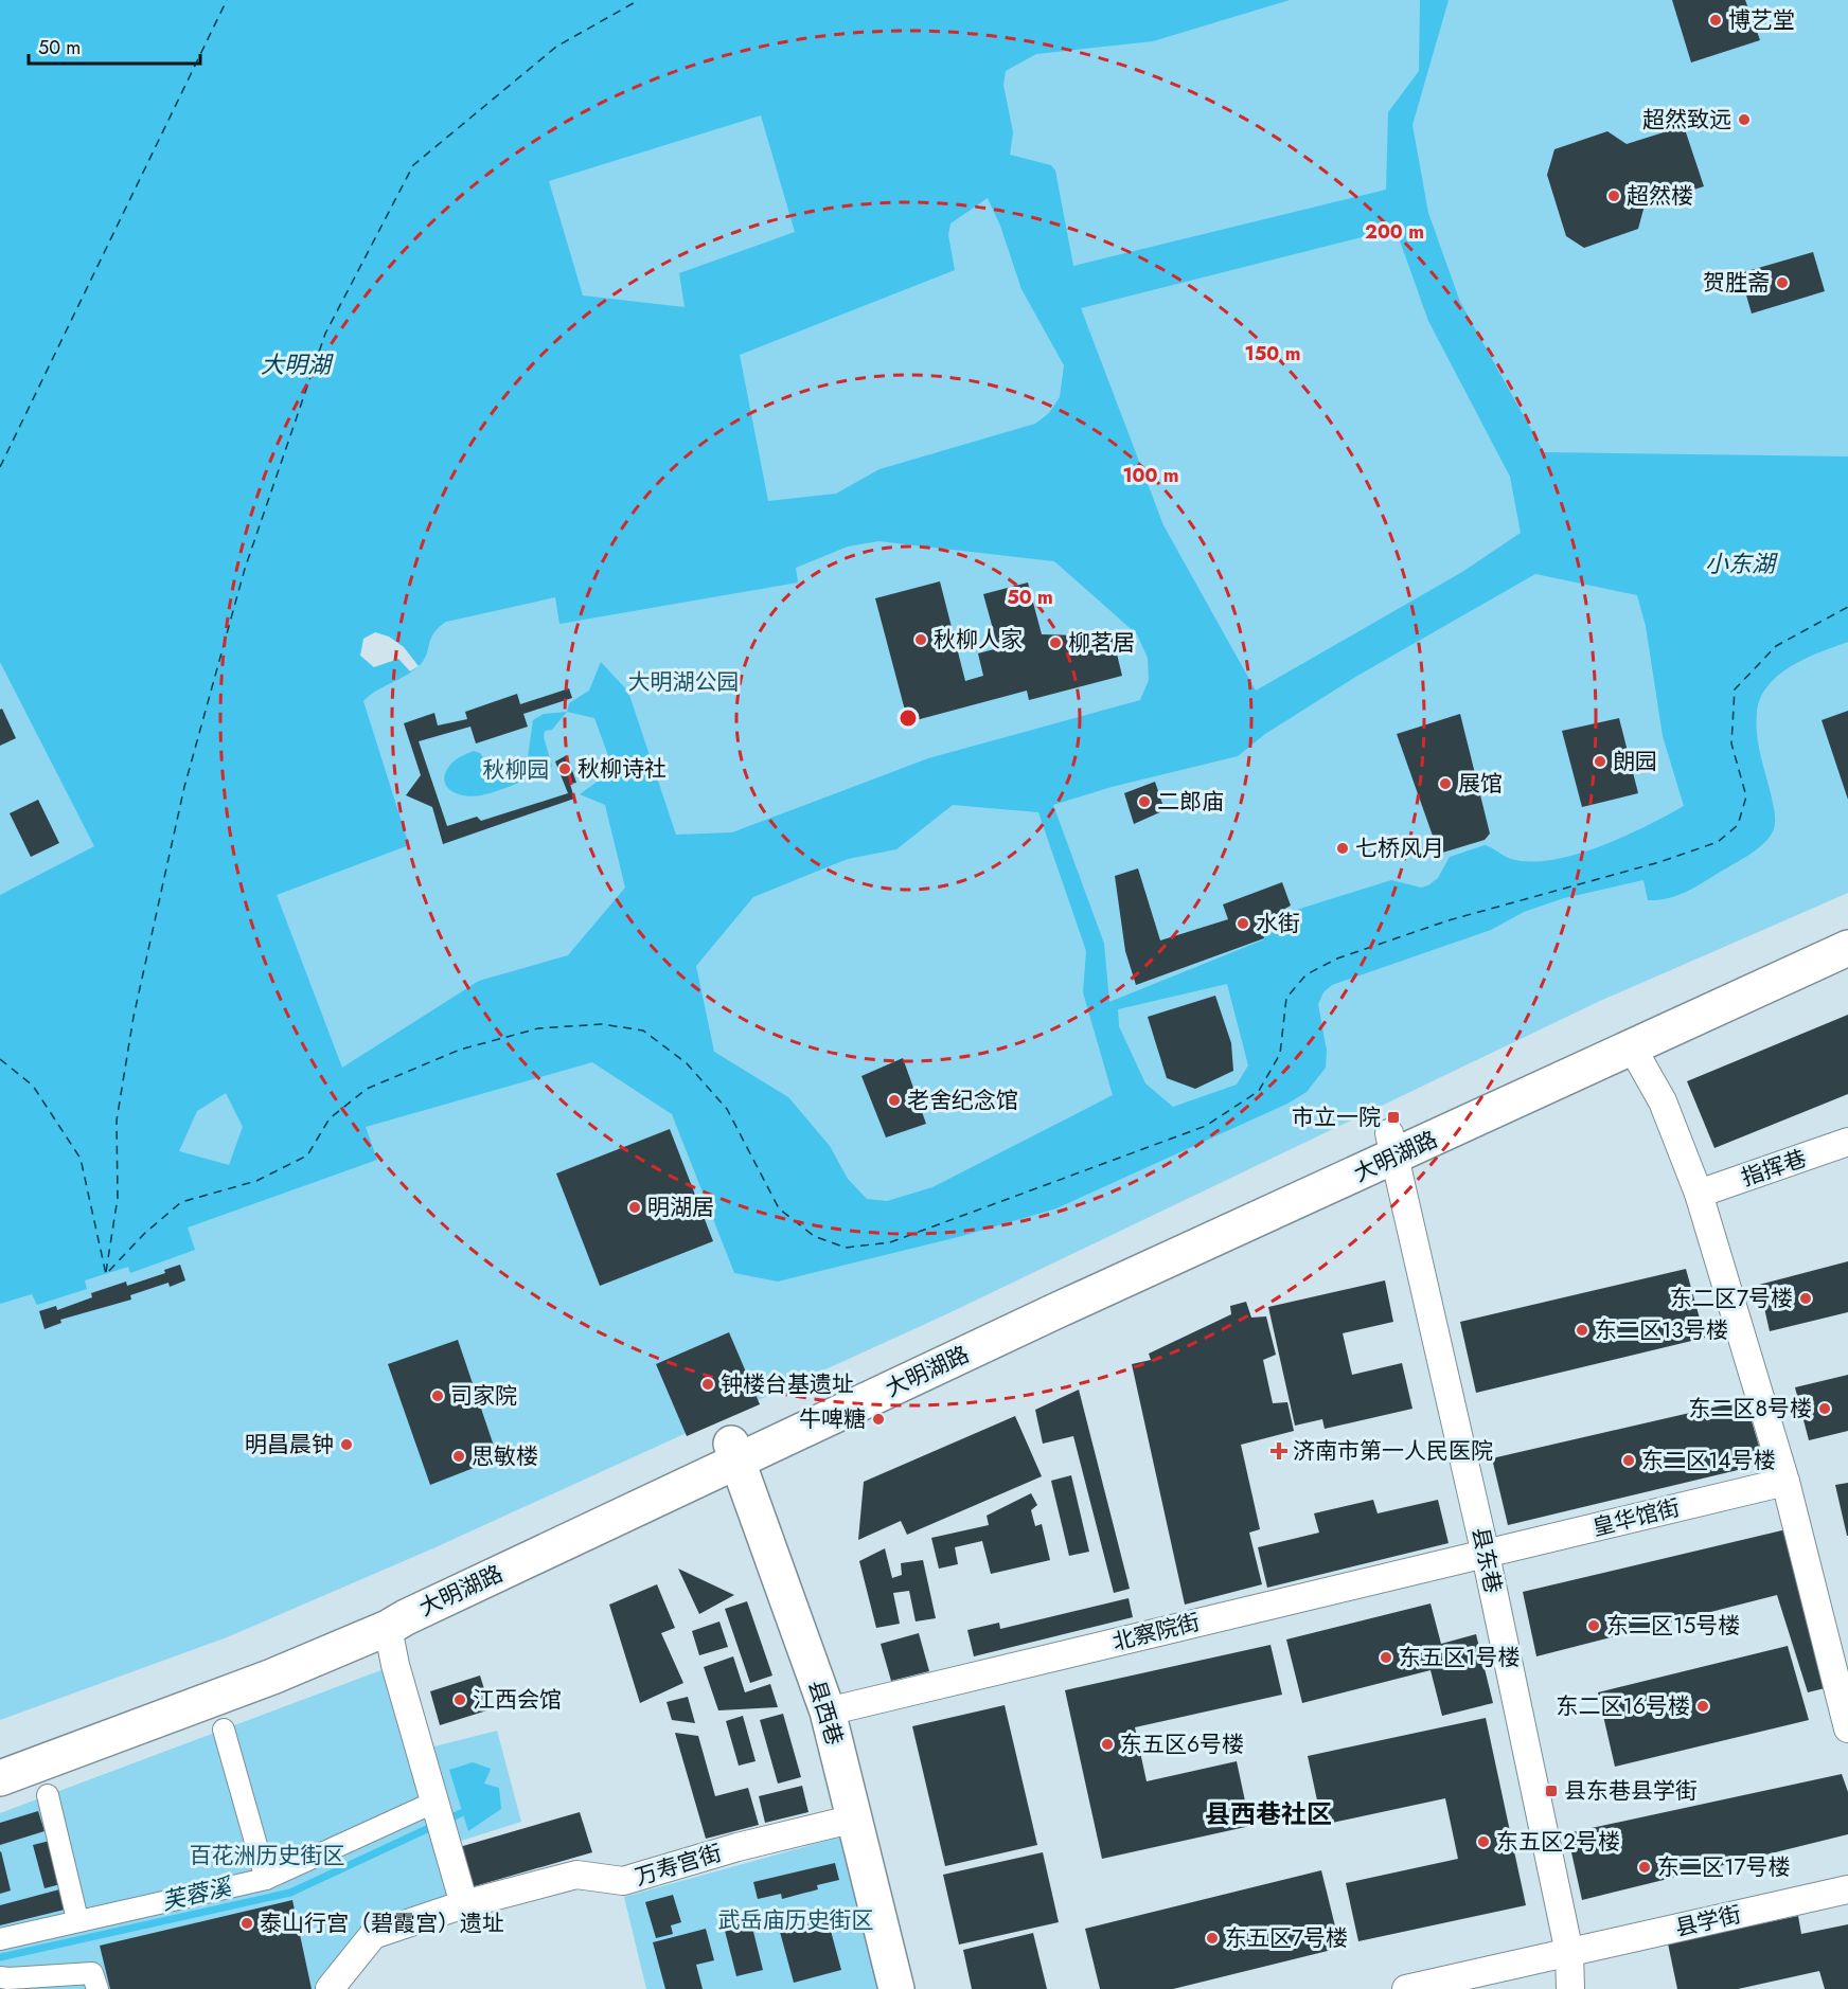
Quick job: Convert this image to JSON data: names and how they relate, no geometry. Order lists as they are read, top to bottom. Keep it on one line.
{"streets":{"main road":["大明湖路","县西巷"],"street":["指挥巷","皇华馆街","县东巷","北察院街","万寿宫街","县学街"]},"crossings":[["大明湖路","县东巷"],["大明湖路","县西巷"],["皇华馆街","县东巷"],["皇华馆街","北察院街"],["县东巷","北察院街"],["县东巷","县学街"],["北察院街","县西巷"],["县西巷","万寿宫街"]],"districts":["县西巷社区"],"water":["大明湖","小东湖","芙蓉溪"],"parks":["大明湖公园","秋柳园","百花洲历史街区","武岳庙历史街区"],"places":{"other":["博艺堂","超然致远","超然楼","贺胜斋","秋柳人家","柳茗居","朗园","秋柳诗社","展馆","二郎庙","七桥风月","水街","老舍纪念馆","明湖居","东二区7号楼","东二区13号楼","钟楼台基遗址","司家院","东二区8号楼","牛啤糖","明昌晨钟","思敏楼","东二区14号楼","东二区15号楼","东五区1号楼","江西会馆","东二区16号楼","东五区6号楼","东五区2号楼","东二区17号楼","泰山行宫（碧霞宫）遗址","东五区7号楼"],"transit":["市立一院","县东巷县学街"],"health":["济南市第一人民医院"]},"scale_bar":"50 m","rings":["200 m","150 m","100 m","50 m"]}
